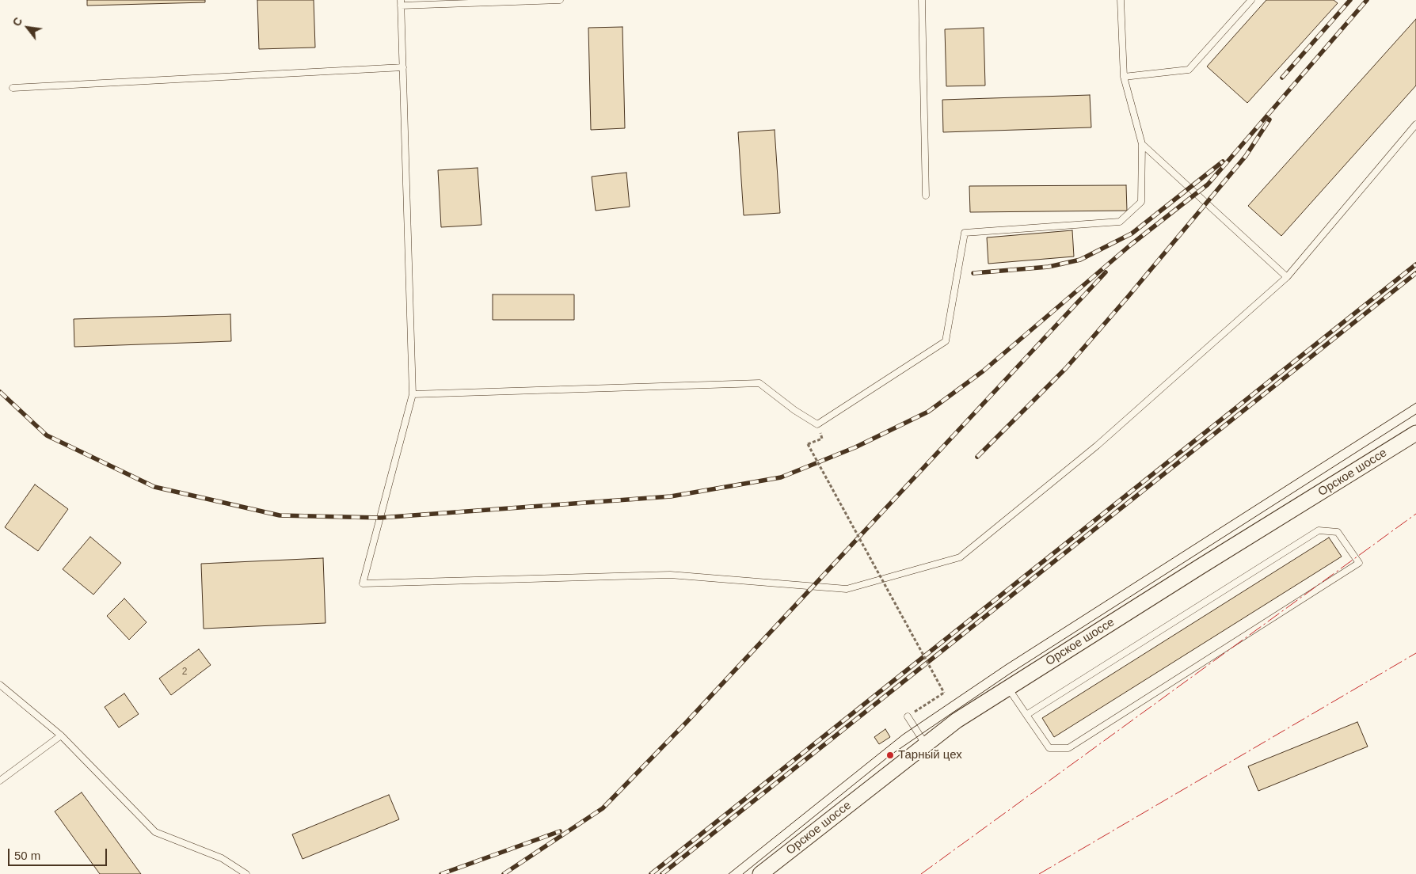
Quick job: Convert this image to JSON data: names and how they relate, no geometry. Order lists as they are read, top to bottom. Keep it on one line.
{"streets":{"street":["Орское шоссе"]},"places":["Тарный цех"],"house_numbers":["2"],"scale_bar":"50 m","north":"top left"}
